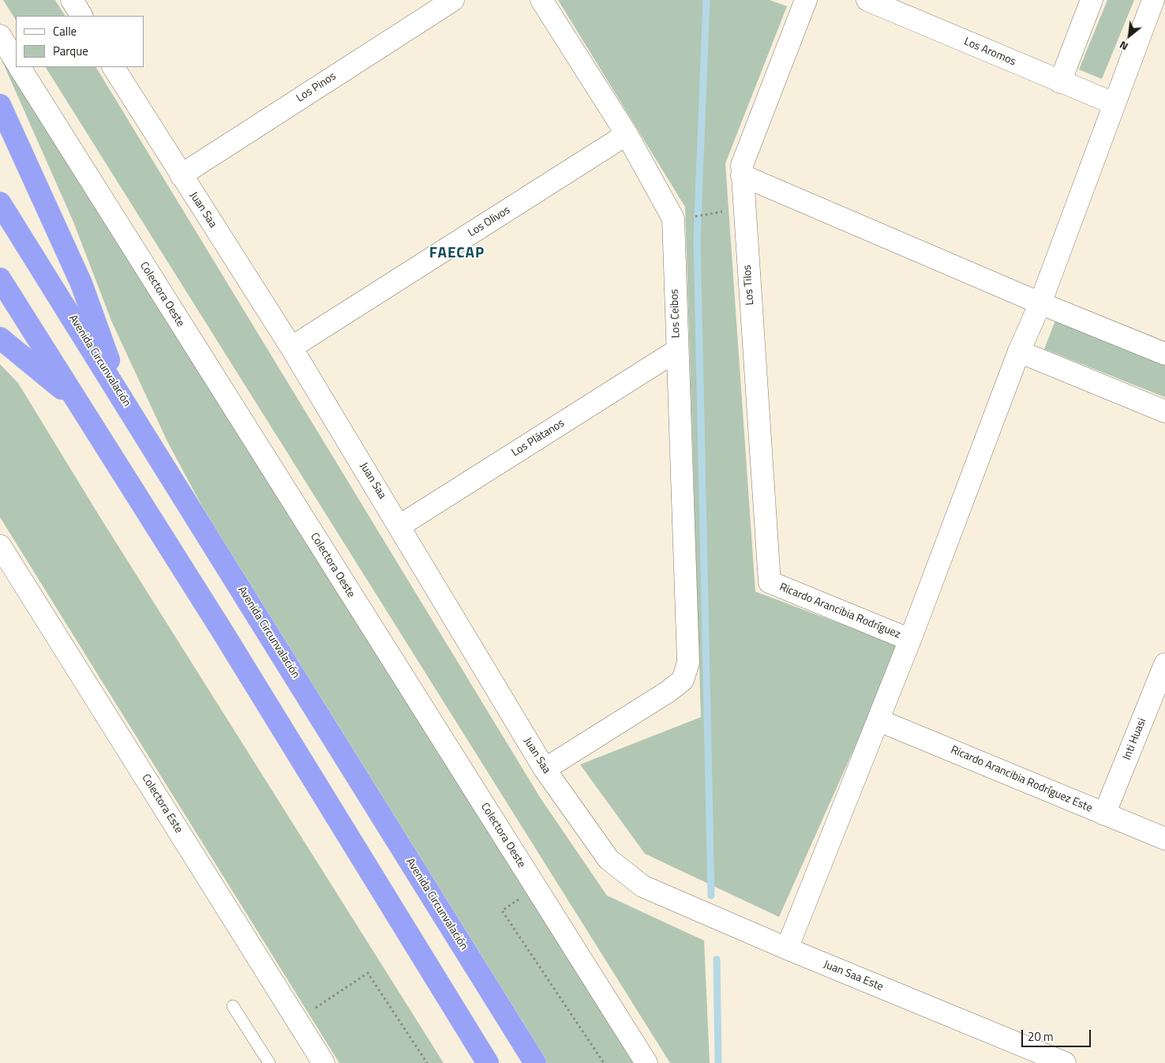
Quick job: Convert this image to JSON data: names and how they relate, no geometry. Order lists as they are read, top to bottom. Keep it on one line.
{"streets":{"highway":["Avenida Circunvalación"],"street":["Los Aromos","Los Pinos","Juan Saa","Los Olivos","Los Tilos","Colectora Oeste","Los Ceibos","Los Plátanos","Ricardo Arancibia Rodríguez","Inti Huasi","Ricardo Arancibia Rodríguez Este","Colectora Este","Juan Saa Este"]},"crossings":[["Los Pinos","Juan Saa"],["Juan Saa","Los Olivos"],["Juan Saa","Los Ceibos"],["Juan Saa","Los Plátanos"],["Juan Saa","Juan Saa Este"],["Los Olivos","Los Ceibos"],["Los Tilos","Ricardo Arancibia Rodríguez"],["Los Ceibos","Los Plátanos"],["Inti Huasi","Ricardo Arancibia Rodríguez Este"]],"districts":["FAECAP"],"legend":["Calle","Parque"],"scale_bar":"20 m","north":"bottom left"}
